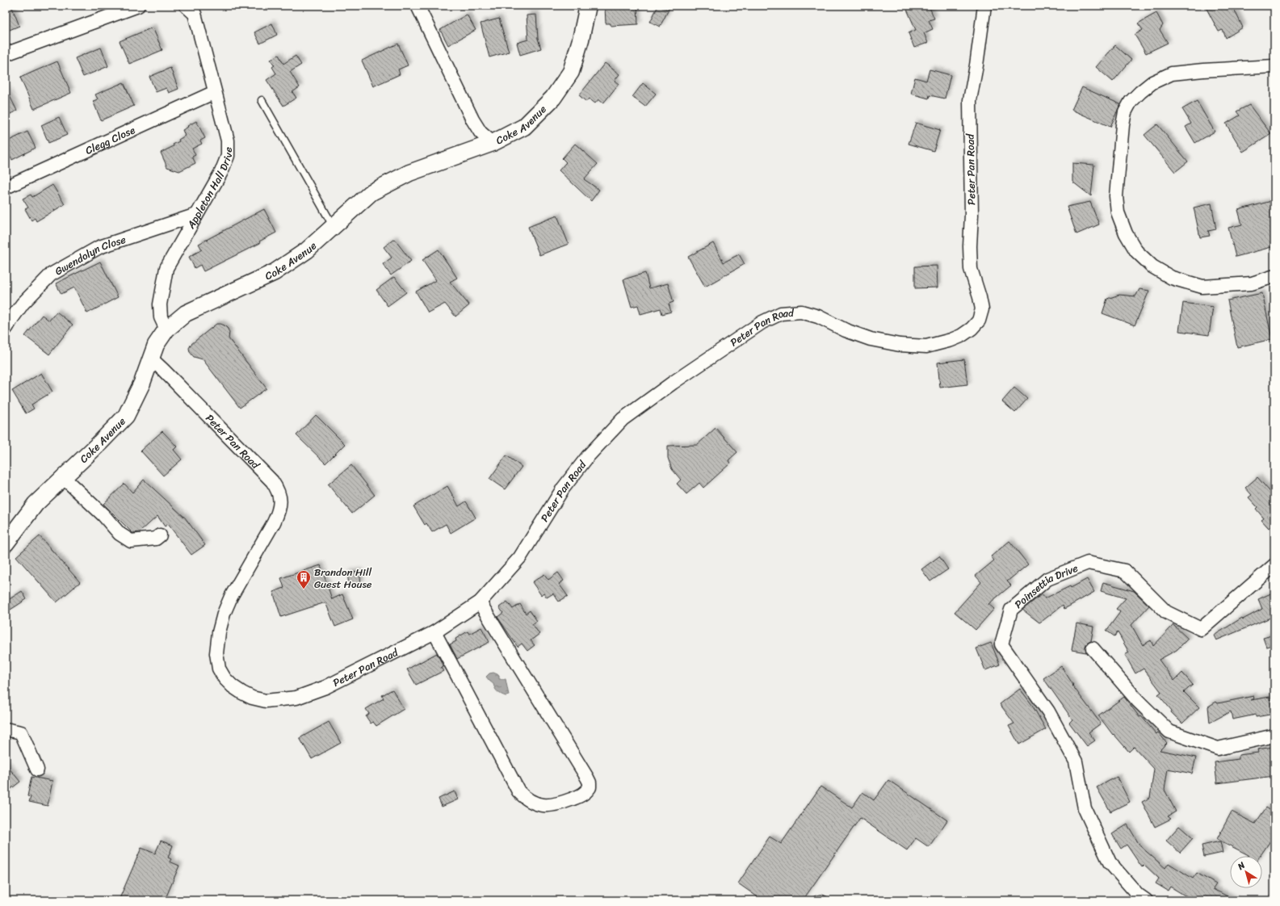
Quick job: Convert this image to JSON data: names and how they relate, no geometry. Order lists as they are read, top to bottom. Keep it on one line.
{"streets":{"street":["Coke Avenue","Clegg Close","Peter Pan Road","Appleton Hall Drive","Gwendolyn Close","Poinsettia Drive"]},"crossings":[["Coke Avenue","Peter Pan Road"],["Coke Avenue","Appleton Hall Drive"],["Clegg Close","Appleton Hall Drive"],["Appleton Hall Drive","Gwendolyn Close"]],"places":{"building":["Brandon Hill Guest House"]},"north":"top left"}
